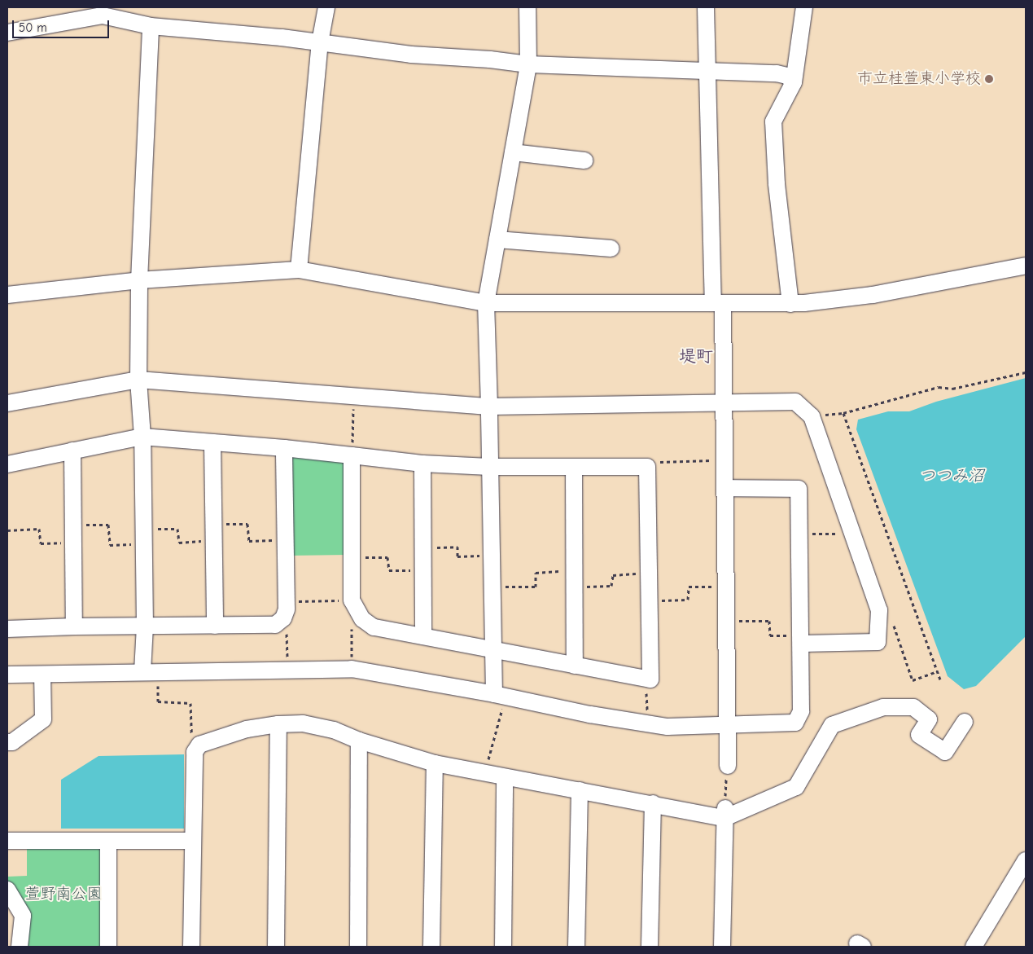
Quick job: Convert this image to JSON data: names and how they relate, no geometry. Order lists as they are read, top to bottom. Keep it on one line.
{"districts":["堤町"],"water":["つつみ沼"],"parks":["萱野南公園"],"places":["市立桂萱東小学校"],"scale_bar":"50 m"}
